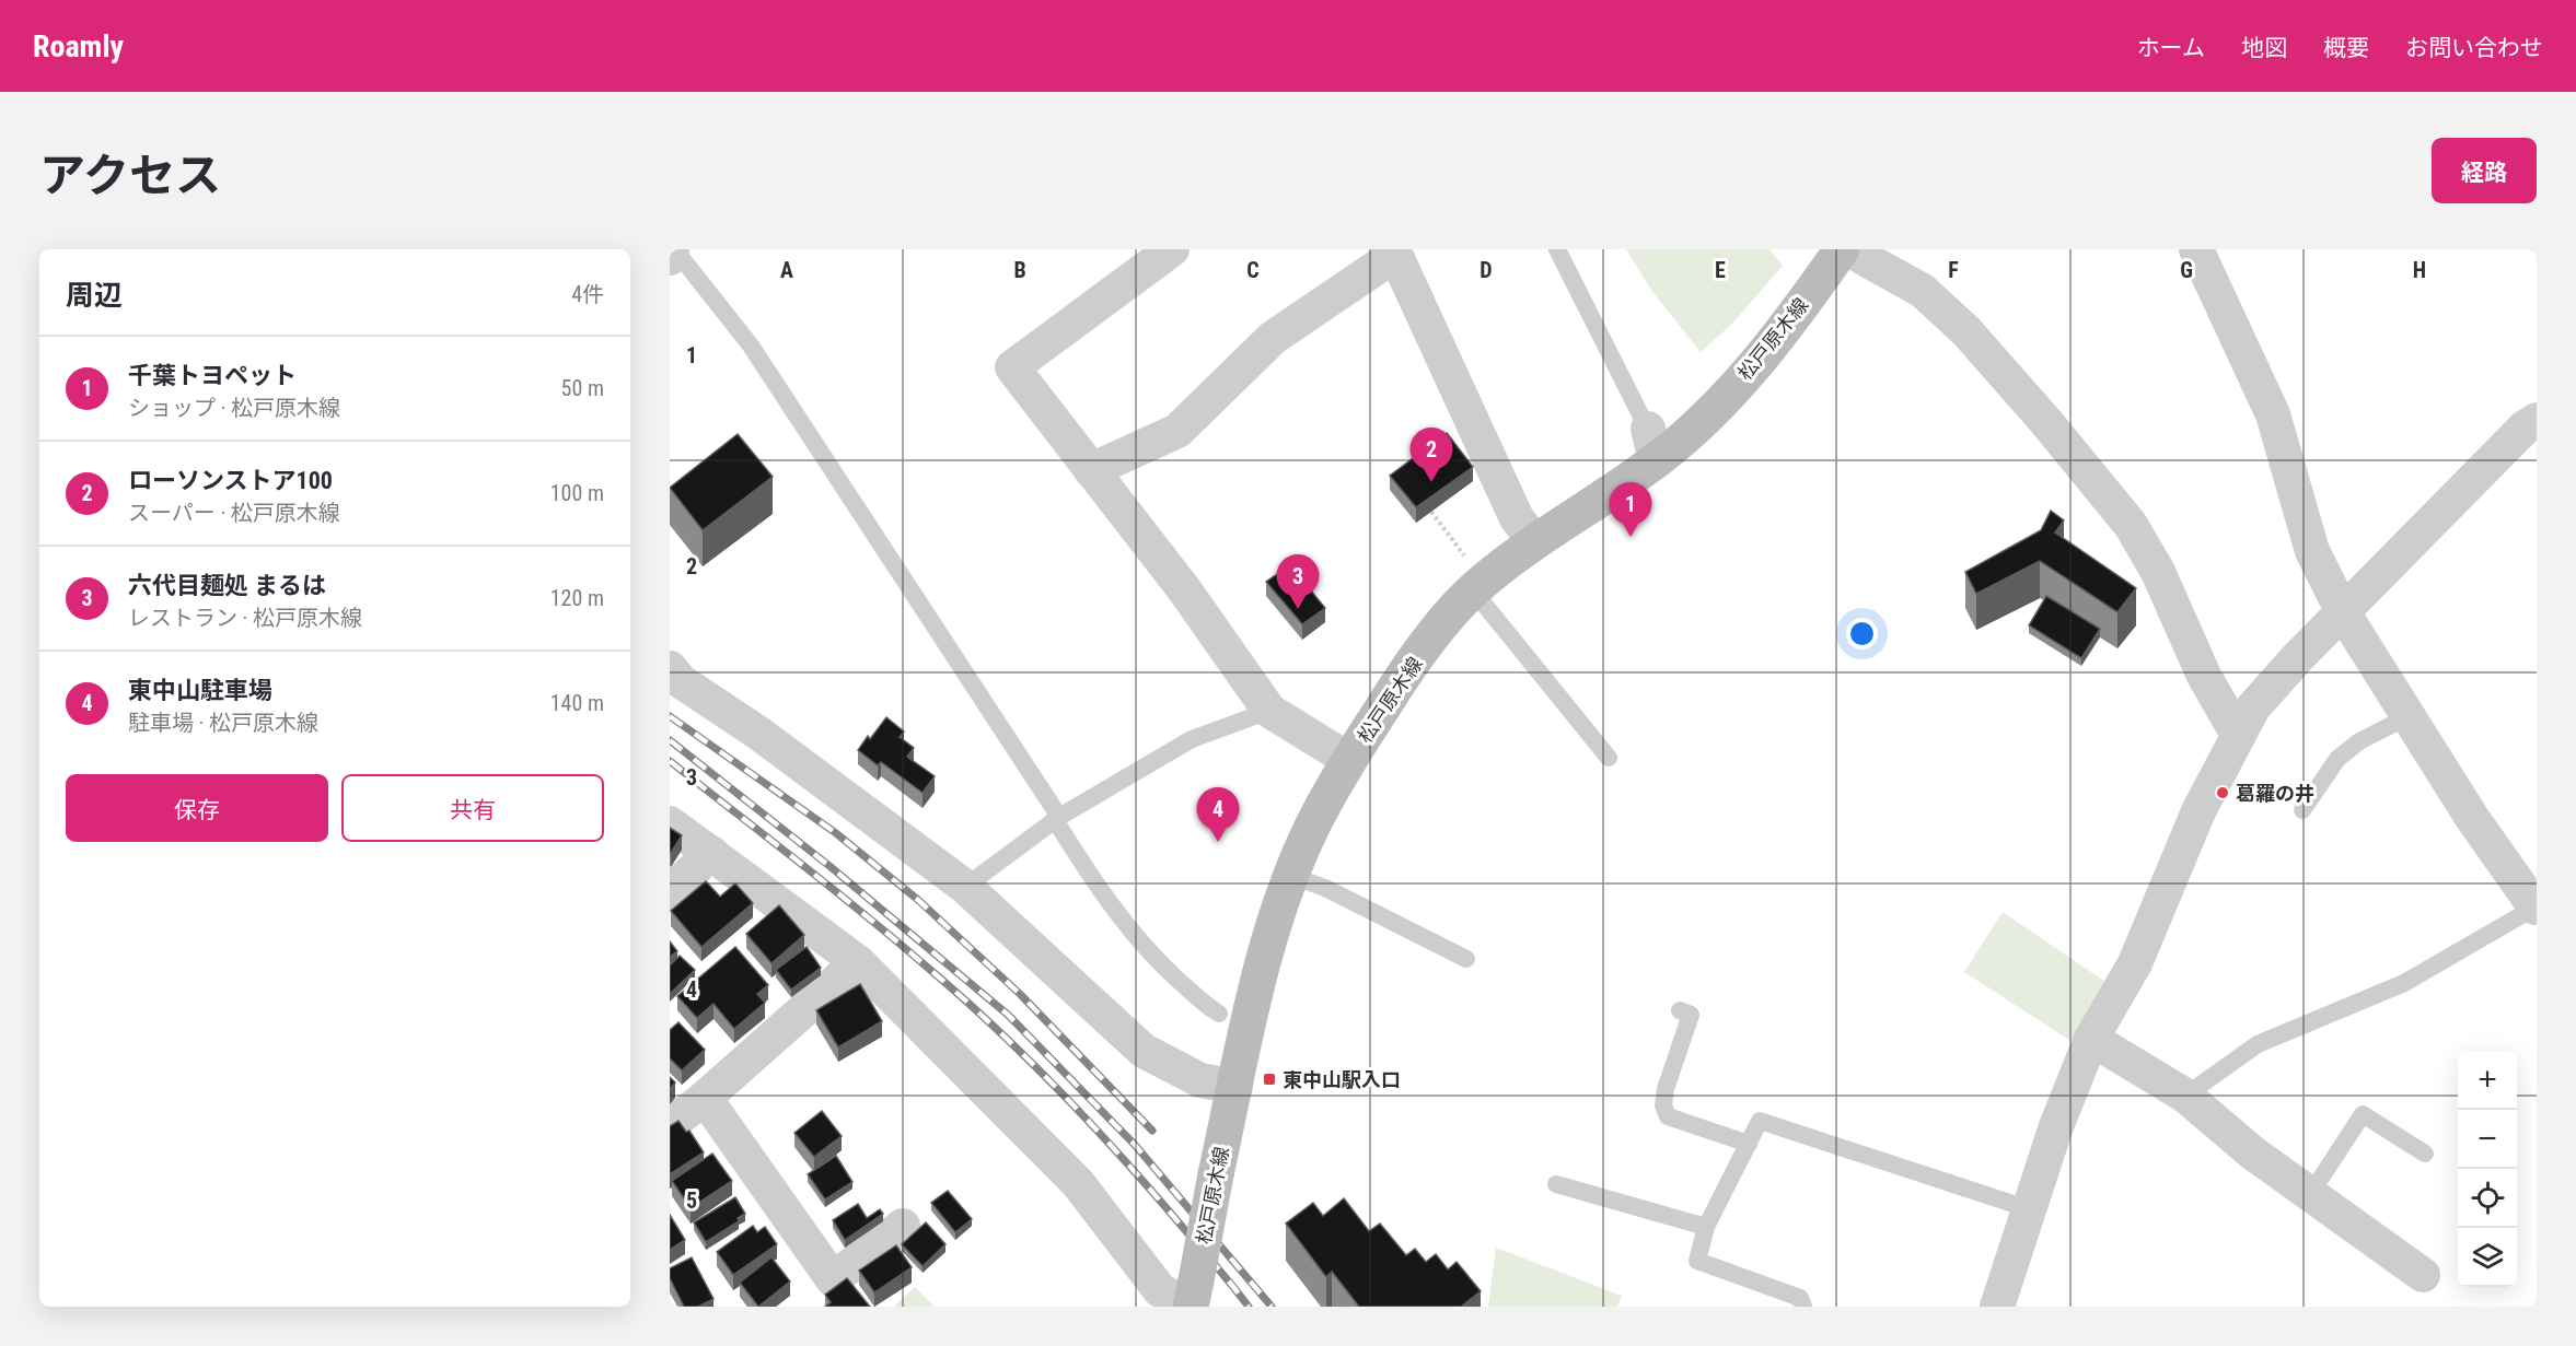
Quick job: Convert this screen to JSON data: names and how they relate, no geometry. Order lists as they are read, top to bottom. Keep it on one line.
{"streets":{"main road":["松戸原木線"]},"places":{"other":["葛羅の井"],"transit":["東中山駅入口"]},"page":{"header":"Roamly","nav":["ホーム","地図","概要","お問い合わせ"],"title":"アクセス","buttons":["経路",["保存","共有"]],"heading":["周辺","4件"],"list":[{"mark":"1","name":"千葉トヨペット","note":"ショップ · 松戸原木線","value":"50 m"},{"mark":"2","name":"ローソンストア100","note":"スーパー · 松戸原木線","value":"100 m"},{"mark":"3","name":"六代目麺処 まるは","note":"レストラン · 松戸原木線","value":"120 m"},{"mark":"4","name":"東中山駐車場","note":"駐車場 · 松戸原木線","value":"140 m"}],"pins":["2","1","3","4"],"map_buttons":["+","−"]},"grid":{"columns":["A","B","C","D","E","F","G","H"],"rows":["1","2","3","4","5"]}}
